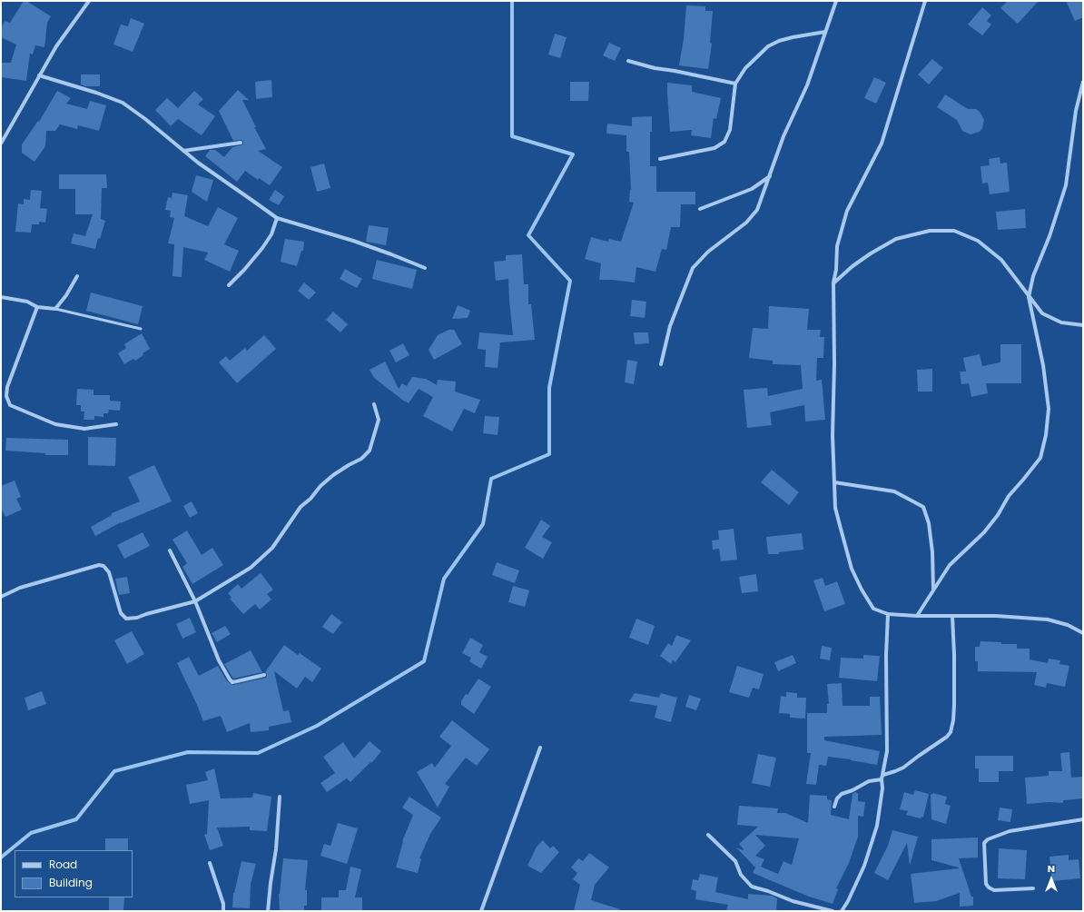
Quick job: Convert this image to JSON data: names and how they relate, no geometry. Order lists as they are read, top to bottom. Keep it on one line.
{"legend":["Road","Building"],"north":"top"}
